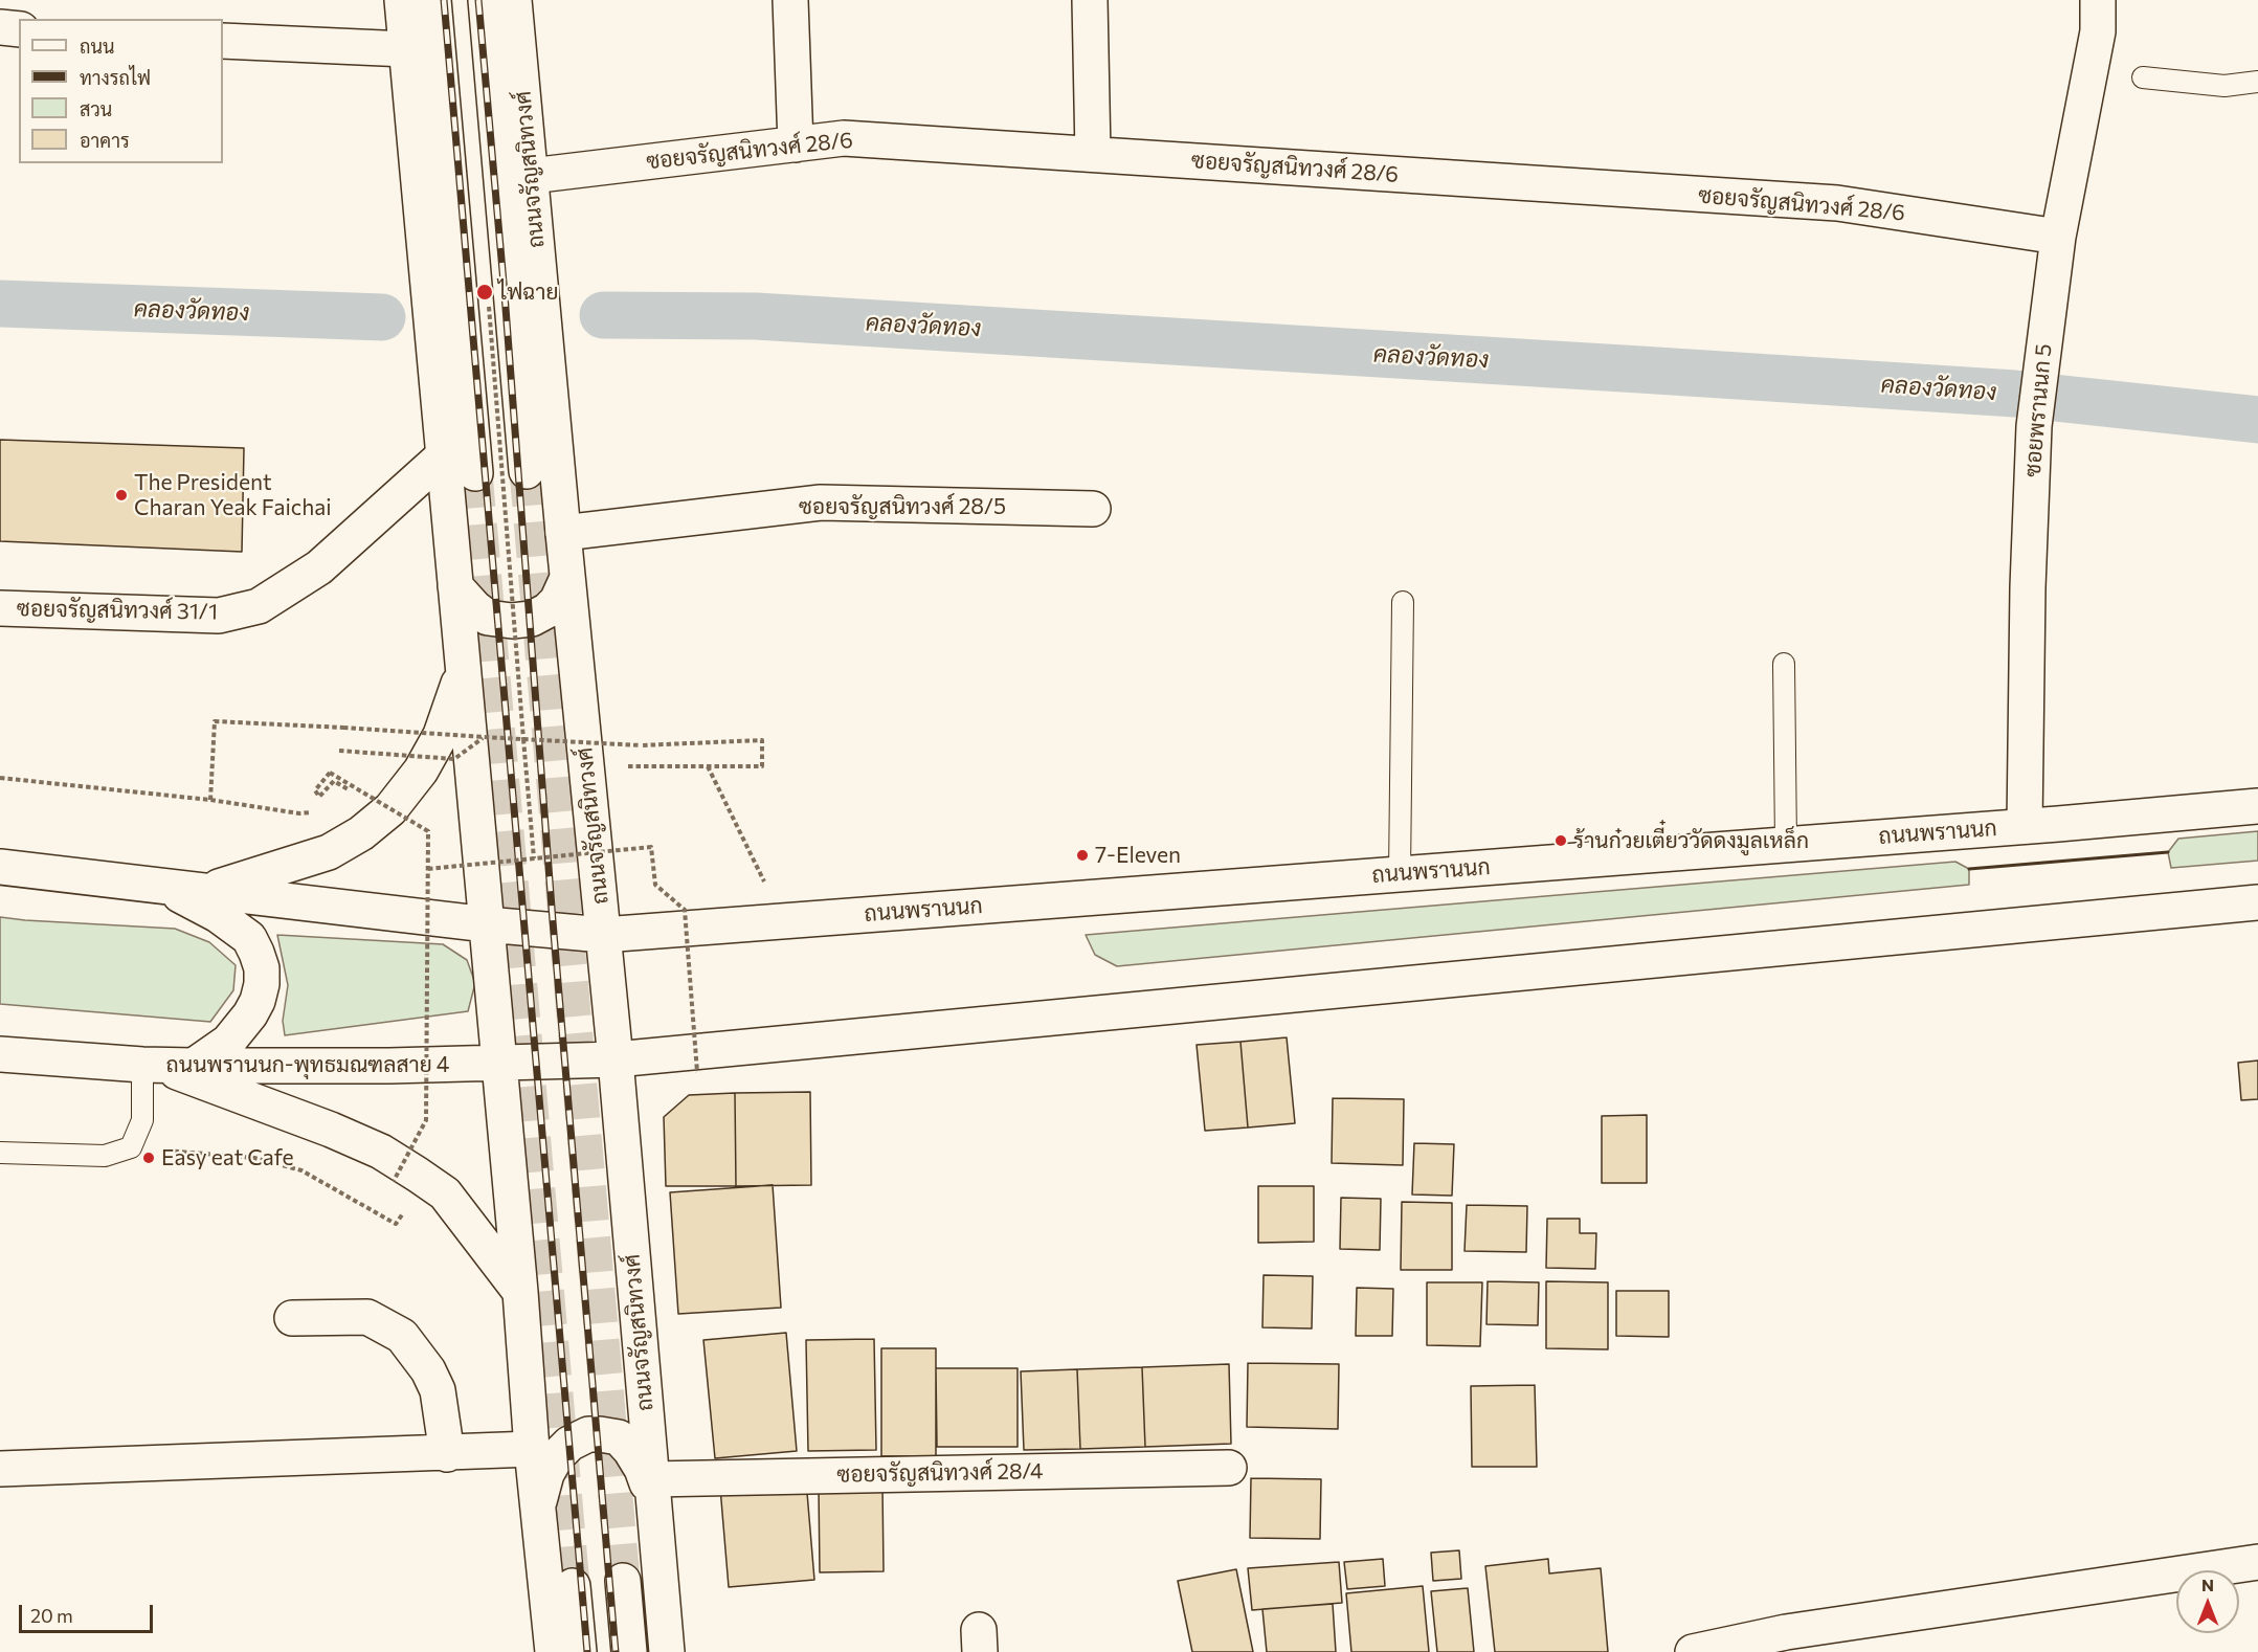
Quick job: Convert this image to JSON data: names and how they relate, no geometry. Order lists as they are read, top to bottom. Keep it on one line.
{"streets":{"main road":["ซอยจรัญสนิทวงศ์ 28/6","ถนนจรัญสนิทวงศ์","ซอยพรานนก 5","ซอยจรัญสนิทวงศ์ 28/5","ซอยจรัญสนิทวงศ์ 31/1","ถนนพรานนก","ถนนพรานนก-พุทธมณฑลสาย 4","ซอยจรัญสนิทวงศ์ 28/4"]},"crossings":[["ซอยจรัญสนิทวงศ์ 28/6","ถนนจรัญสนิทวงศ์"],["ซอยจรัญสนิทวงศ์ 28/6","ซอยพรานนก 5"],["ถนนจรัญสนิทวงศ์","ซอยจรัญสนิทวงศ์ 28/5"],["ถนนจรัญสนิทวงศ์","ถนนพรานนก"],["ถนนจรัญสนิทวงศ์","ถนนพรานนก-พุทธมณฑลสาย 4"],["ถนนจรัญสนิทวงศ์","ซอยจรัญสนิทวงศ์ 28/4"],["ซอยพรานนก 5","ถนนพรานนก"]],"water":["คลองวัดทอง"],"places":["ไฟฉาย","The President Charan Yeak Faichai","ร้านก๋วยเตี๋ยววัดดงมูลเหล็ก","7-Eleven","Easy eat Cafe"],"legend":["ถนน","ทางรถไฟ","สวน","อาคาร"],"scale_bar":"20 m","north":"top"}
